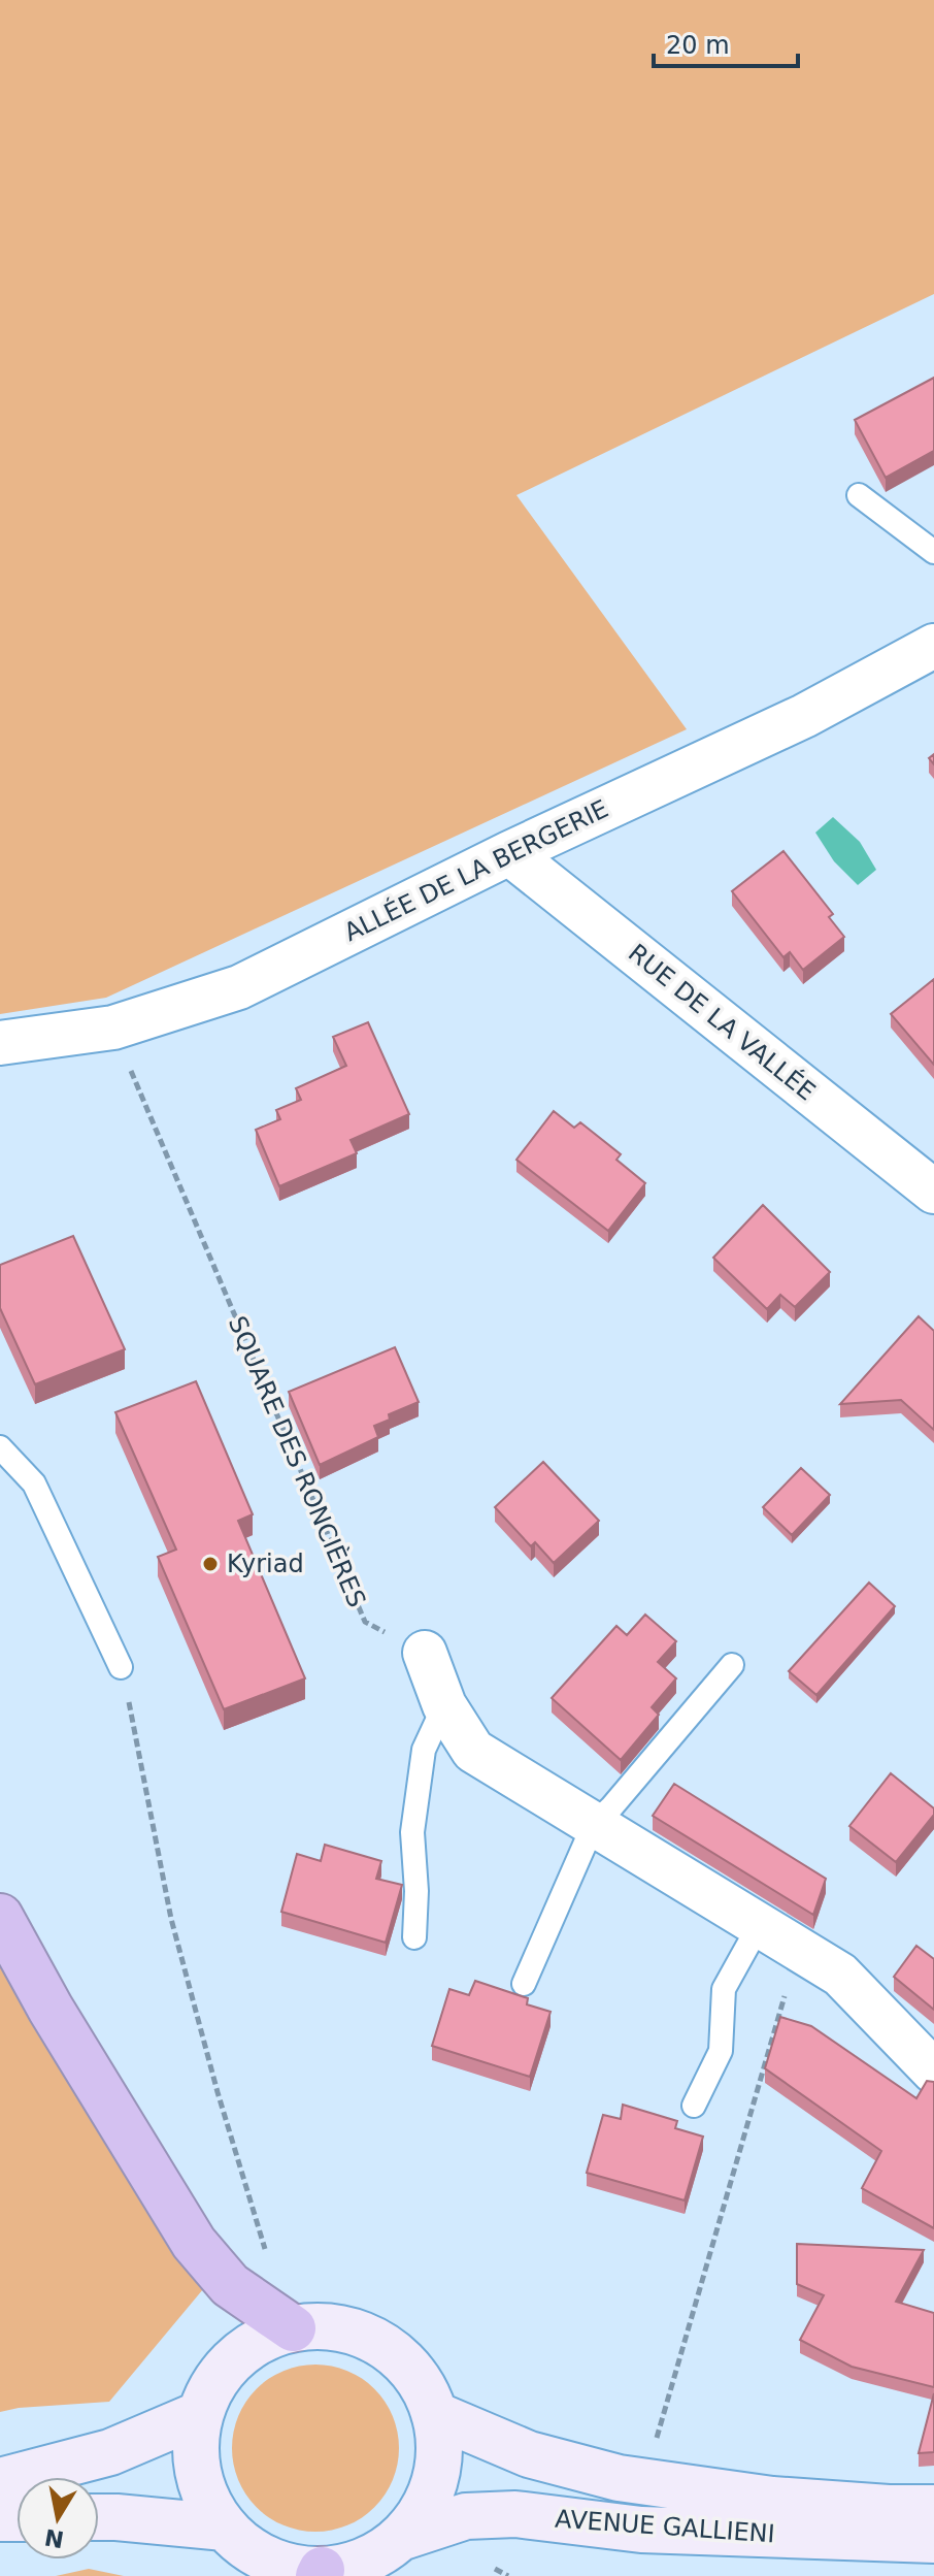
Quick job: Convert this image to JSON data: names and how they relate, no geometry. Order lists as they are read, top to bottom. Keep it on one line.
{"streets":{"main road":["AVENUE GALLIENI"],"street":["ALLÉE DE LA BERGERIE","RUE DE LA VALLÉE"],"path":["SQUARE DES RONCIÈRES"]},"crossings":[["ALLÉE DE LA BERGERIE","RUE DE LA VALLÉE"],["ALLÉE DE LA BERGERIE","SQUARE DES RONCIÈRES"]],"places":["Kyriad"],"scale_bar":"20 m","north":"bottom"}
